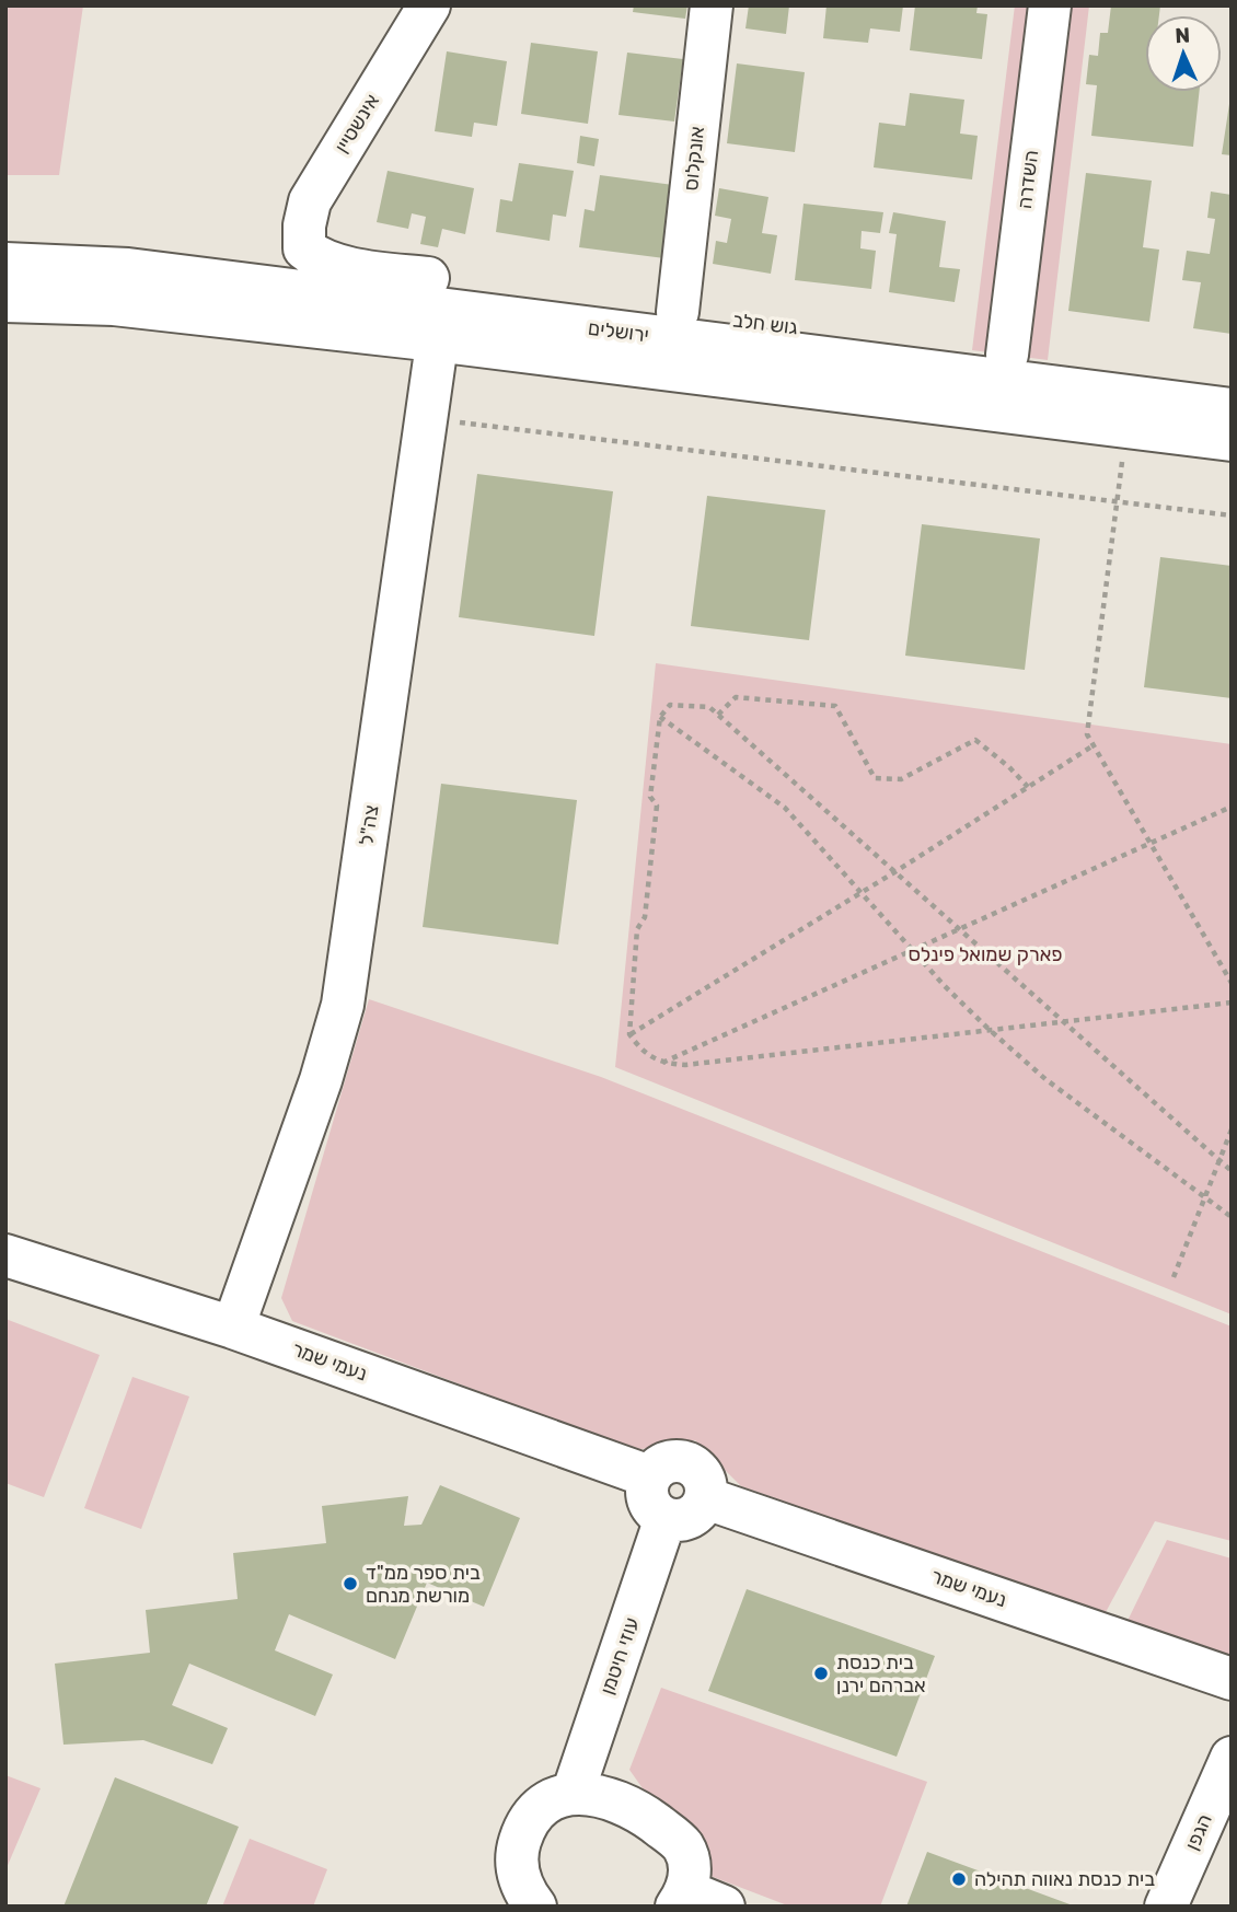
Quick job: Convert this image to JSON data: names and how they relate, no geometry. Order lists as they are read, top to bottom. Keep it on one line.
{"streets":{"street":["אינשטיין","אונקלוס","השדרה","גוש חלב","ירושלים","צה\"ל","נעמי שמר","עוזי חיטמן","הגפן"]},"crossings":[["אינשטיין","גוש חלב"],["אונקלוס","גוש חלב"],["השדרה","גוש חלב"],["ירושלים","צה\"ל"],["צה\"ל","נעמי שמר"],["נעמי שמר","עוזי חיטמן"]],"parks":["פארק שמואל פינלס"],"places":["בית ספר ממ\"ד מורשת מנחם","בית כנסת אברהם ירנן","בית כנסת נאווה תהילה"],"north":"top"}
